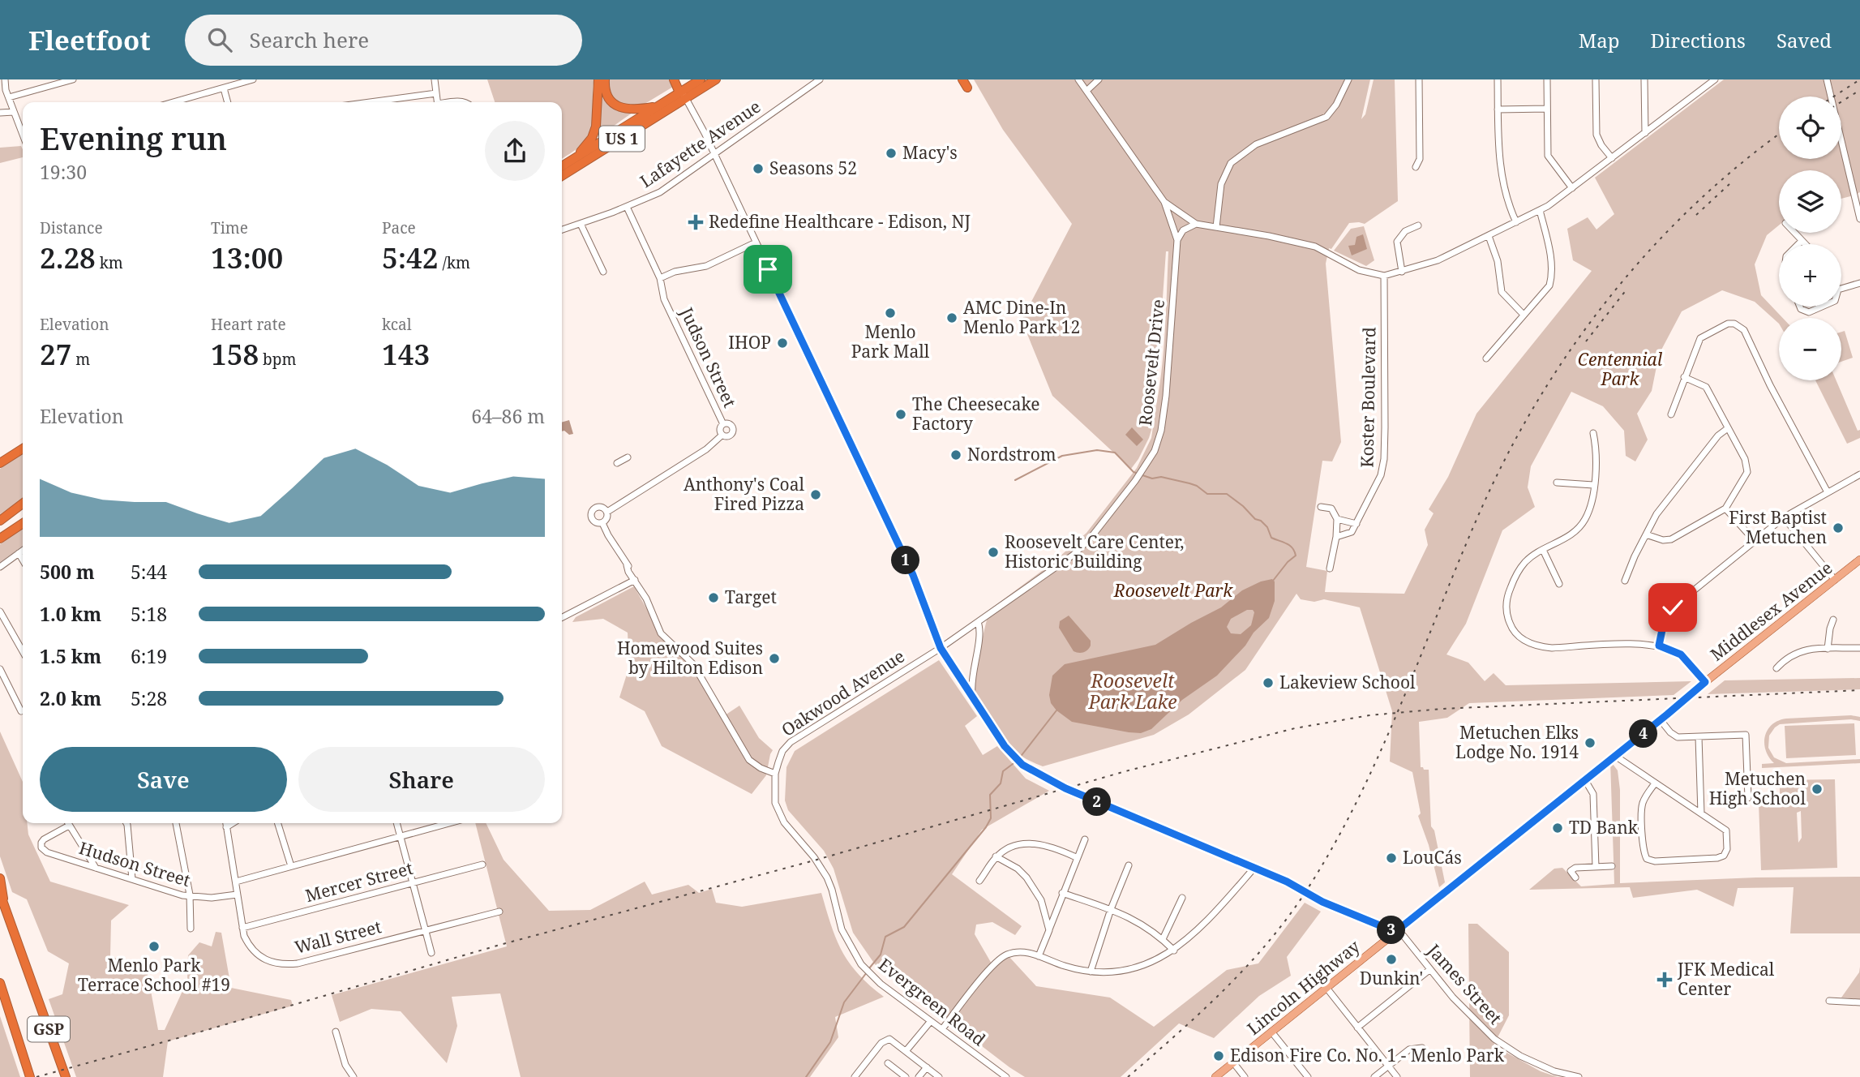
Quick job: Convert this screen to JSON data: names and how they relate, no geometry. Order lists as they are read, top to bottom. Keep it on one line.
{"streets":{"highway":["US 1","GSP"],"main road":["Middlesex Avenue","Lincoln Highway"],"street":["Lafayette Avenue","Judson Street","Roosevelt Drive","Koster Boulevard","Oakwood Avenue","Hudson Street","Mercer Street","Wall Street","James Street","Evergreen Road"]},"crossings":[["Lafayette Avenue","Judson Street"],["Roosevelt Drive","Oakwood Avenue"],["Middlesex Avenue","Lincoln Highway"],["Oakwood Avenue","Evergreen Road"],["Hudson Street","Wall Street"],["Mercer Street","Wall Street"],["James Street","Lincoln Highway"]],"water":["Roosevelt Park Lake"],"parks":["Centennial Park","Roosevelt Park"],"places":{"other":["Macy's","Seasons 52","Menlo Park Mall","AMC Dine-In Menlo Park 12","IHOP","The Cheesecake Factory","Nordstrom","Anthony's Coal Fired Pizza","First Baptist Metuchen","Roosevelt Care Center, Historic Building","Target","Homewood Suites by Hilton Edison","Lakeview School","Metuchen Elks Lodge No. 1914","Metuchen High School","TD Bank","LouCás","Menlo Park Terrace School #19","Dunkin'","Edison Fire Co. No. 1 - Menlo Park"],"health":["Redefine Healthcare - Edison, NJ","JFK Medical Center"]},"page":{"header":"Fleetfoot","search":"Search here","nav":["Map","Directions","Saved"],"map_buttons":["+","−"],"heading":["Evening run","19:30"],"stats":[["Distance","2.28 km"],["Time","13:00"],["Pace","5:42 /km"],["Elevation","27 m"],["Heart rate","158 bpm"],["kcal","143"]],"chart":["Elevation","64–86 m"],"pins":["1","4","2","3"],"list":[{"name":"500 m","note":"5:44"},{"name":"1.0 km","note":"5:18"},{"name":"1.5 km","note":"6:19"},{"name":"2.0 km","note":"5:28"}],"buttons":["Save","Share"]}}
